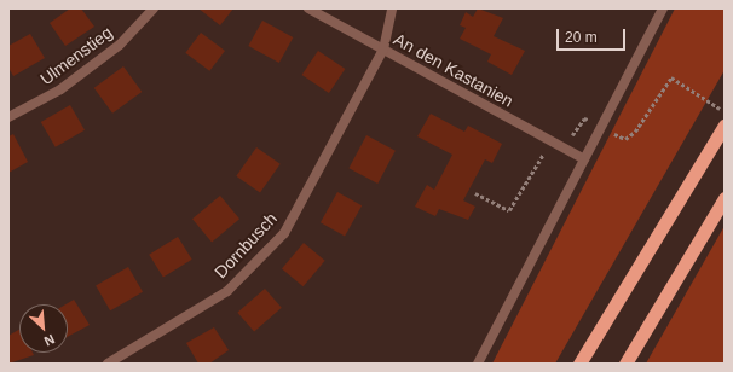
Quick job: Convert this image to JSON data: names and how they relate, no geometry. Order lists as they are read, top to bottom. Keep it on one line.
{"streets":{"street":["Ulmenstieg","An den Kastanien","Dornbusch"]},"crossings":[["An den Kastanien","Dornbusch"]],"scale_bar":"20 m","north":"bottom right"}
